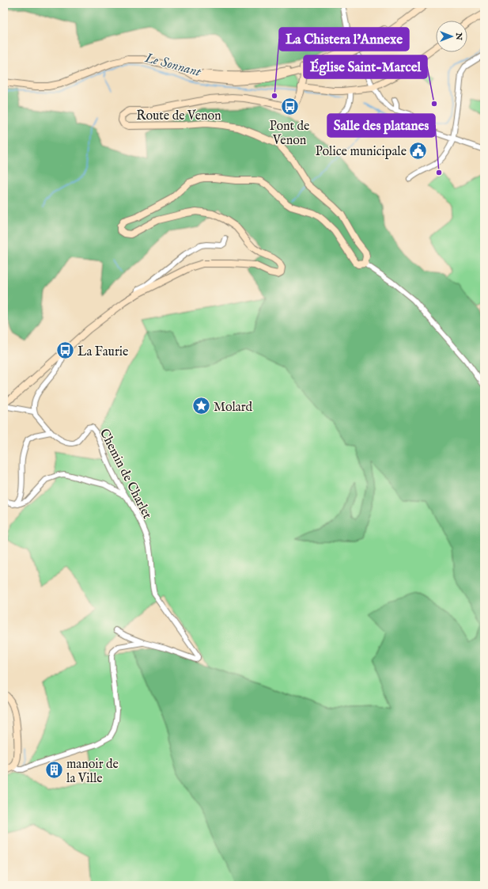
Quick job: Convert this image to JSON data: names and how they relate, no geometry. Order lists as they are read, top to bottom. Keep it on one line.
{"streets":{"street":["Route de Venon","Chemin de Charlet"]},"water":["Le Sonnant"],"places":{"other":["La Chistera l’Annexe","Église Saint-Marcel","Salle des platanes"],"bus stop":["Pont de Venon","La Faurie"],"public building":["Police municipale"],"place":["Molard"],"building":["manoir de la Ville"]},"north":"right"}
